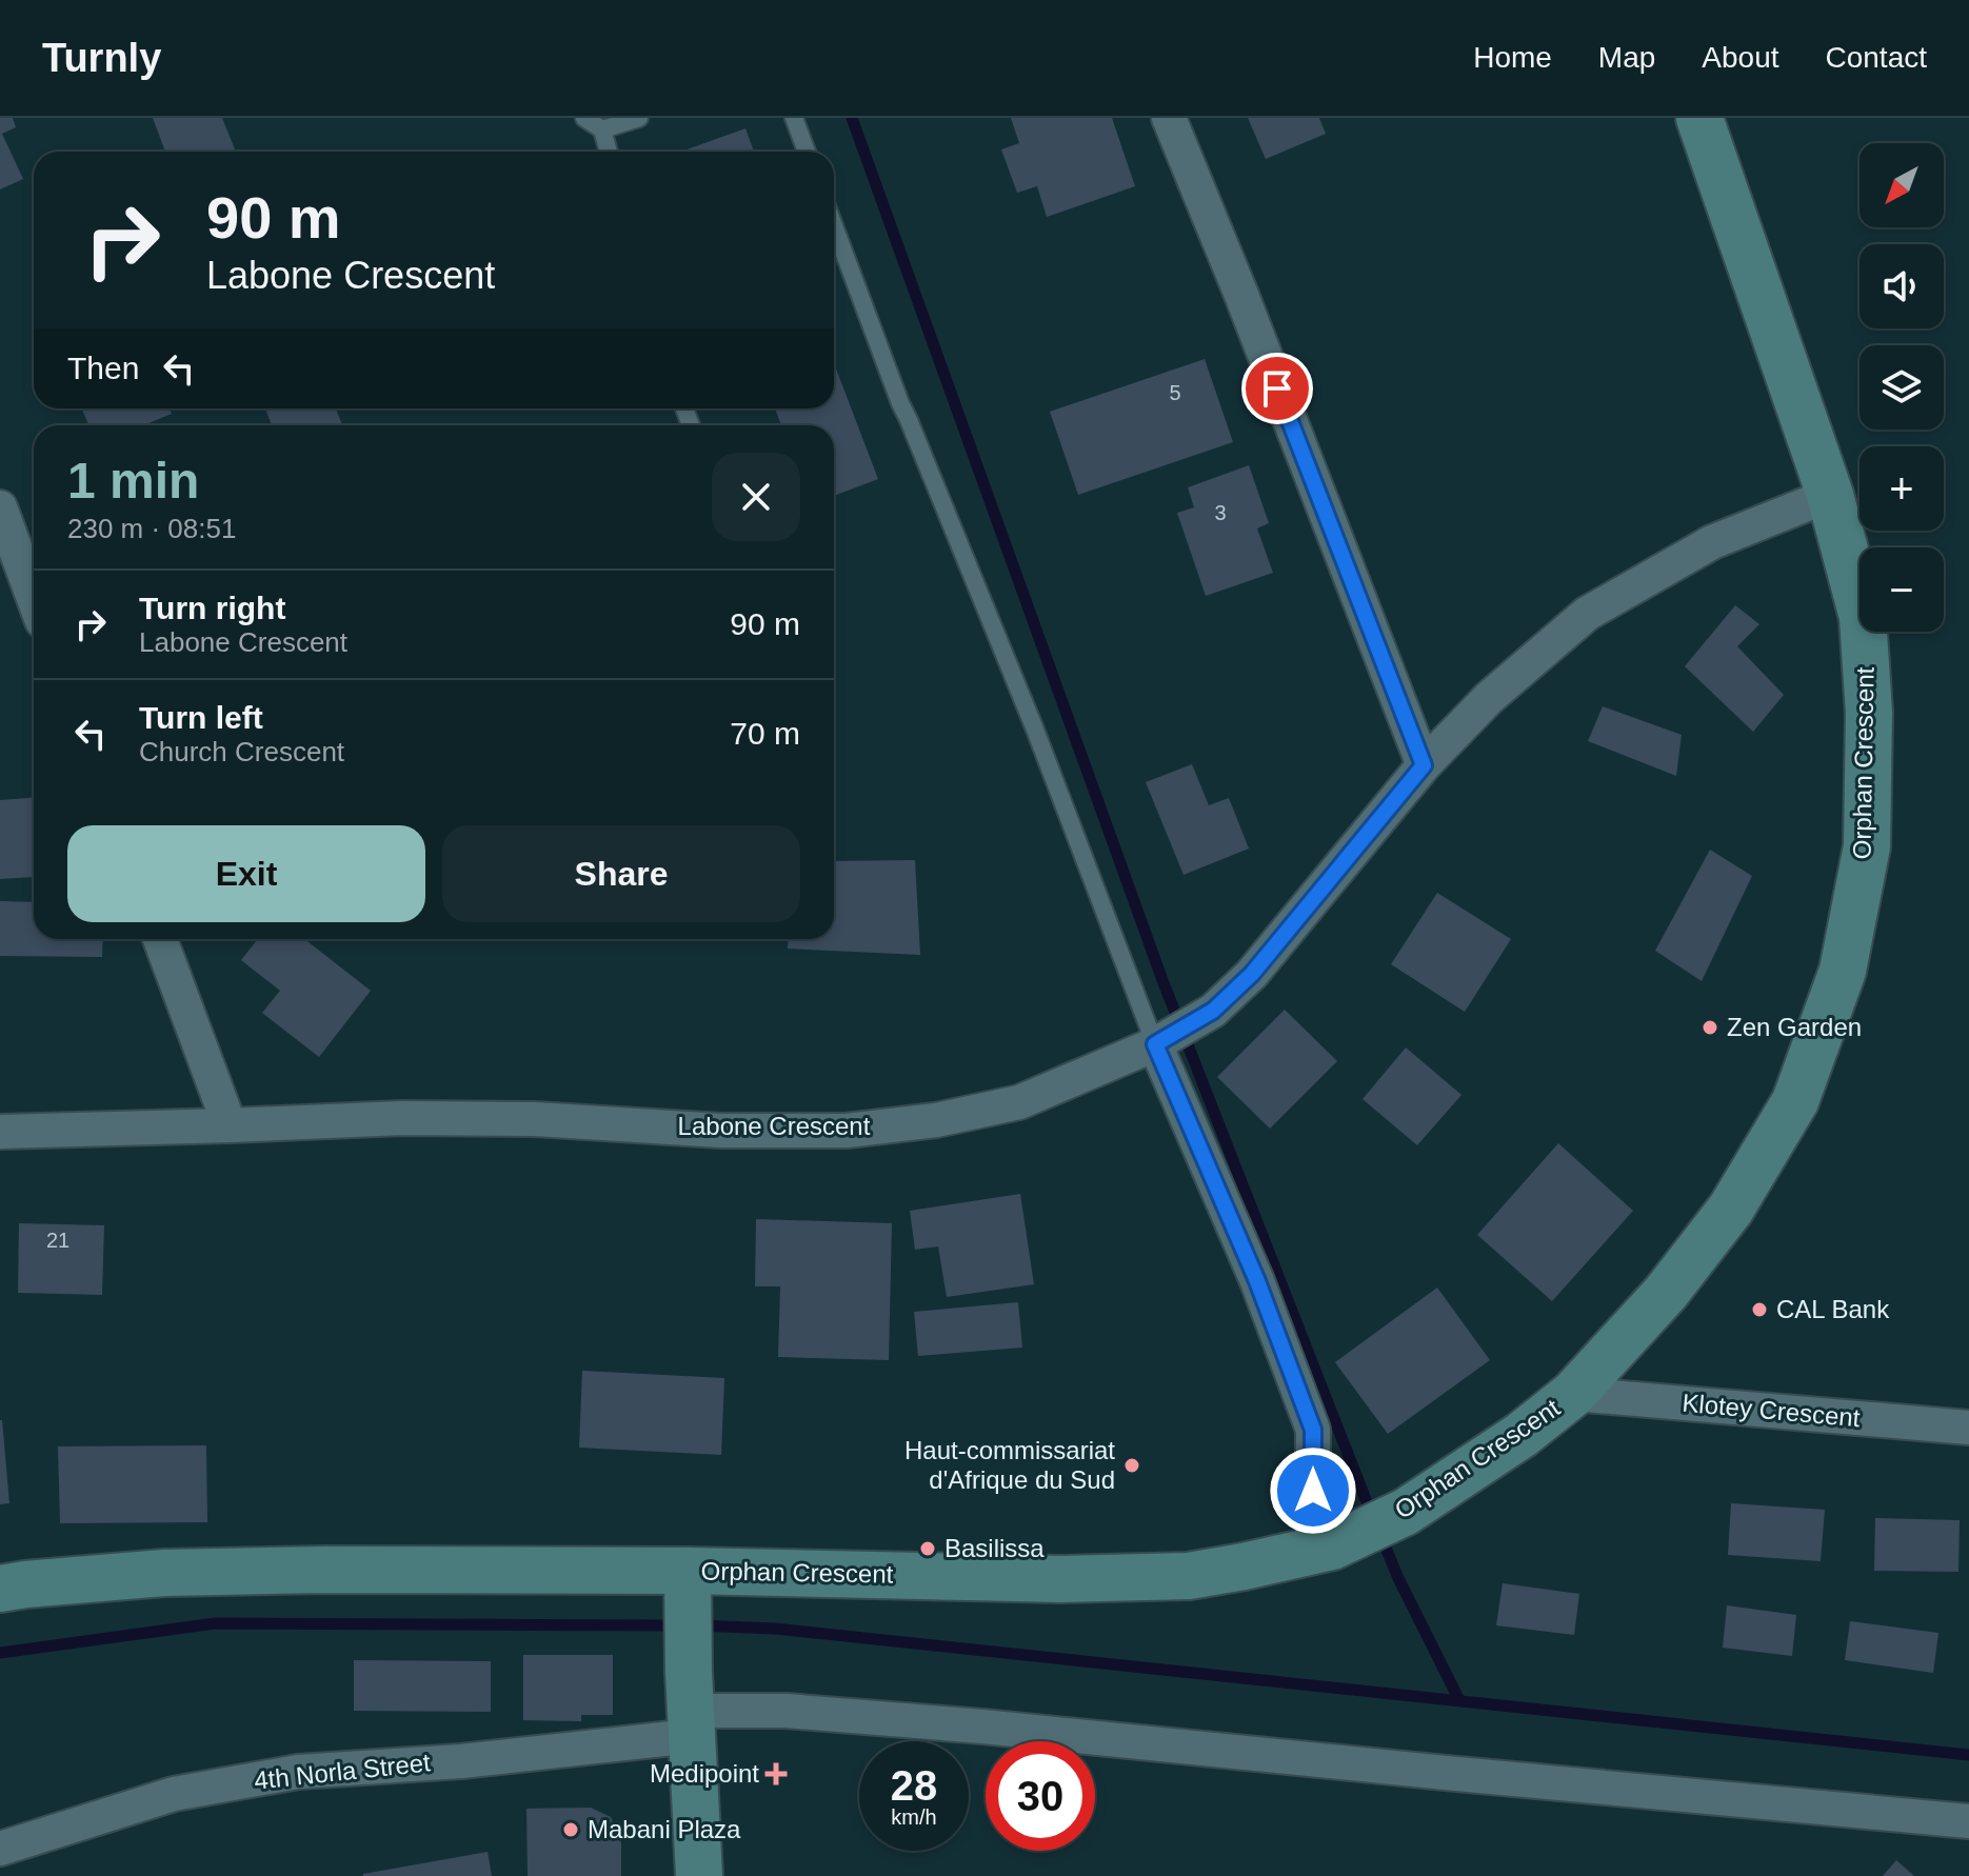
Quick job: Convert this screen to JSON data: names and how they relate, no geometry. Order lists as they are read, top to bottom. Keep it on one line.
{"streets":{"street":["Orphan Crescent","Labone Crescent","Klotey Crescent","4th Norla Street"]},"crossings":[["Orphan Crescent","Labone Crescent"],["Orphan Crescent","Klotey Crescent"]],"places":{"other":["Zen Garden","CAL Bank","Haut-commissariat d'Afrique du Sud","Basilissa","Mabani Plaza"],"health":["Medipoint"]},"house_numbers":["5","3","21"],"north":"bottom left","page":{"header":"Turnly","nav":["Home","Map","About","Contact"],"map_buttons":["+","−"],"turn":["90 m","Labone Crescent"],"then":"Then","heading":["1 min","230 m · 08:51"],"list":[{"name":"Turn right","note":"Labone Crescent","value":"90 m"},{"name":"Turn left","note":"Church Crescent","value":"70 m"}],"buttons":["Exit","Share"],"speed":"28 km/h","limit":"30"}}
